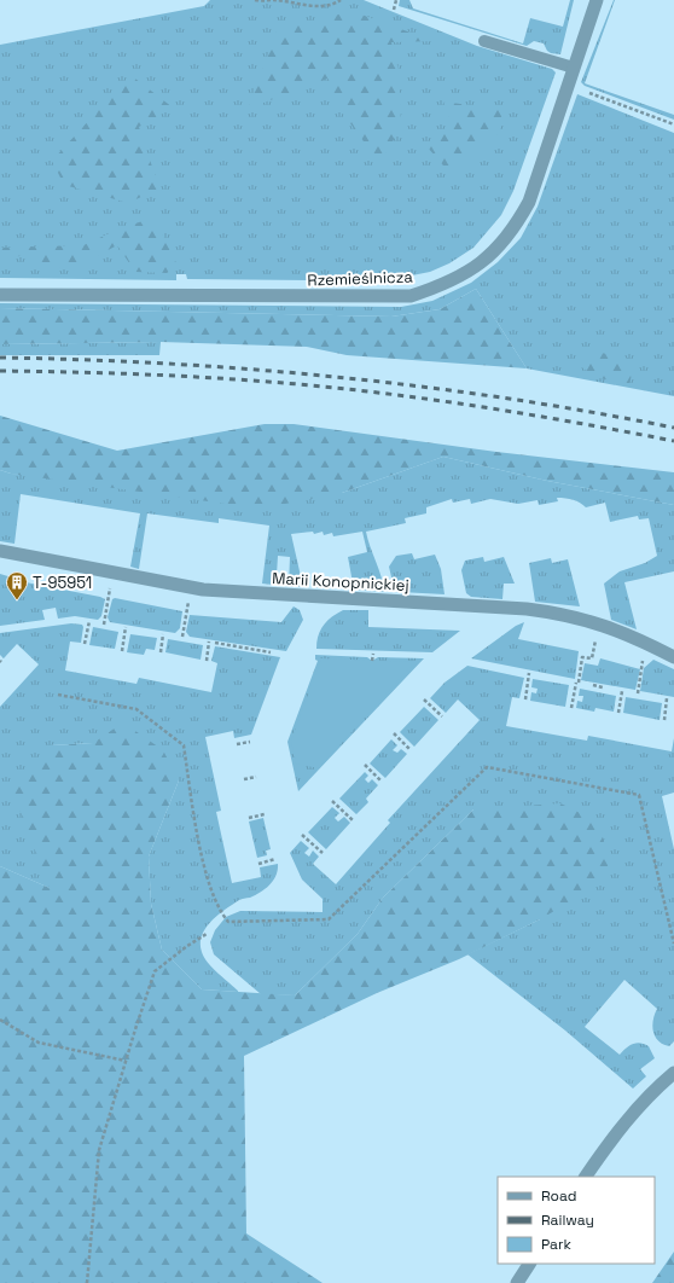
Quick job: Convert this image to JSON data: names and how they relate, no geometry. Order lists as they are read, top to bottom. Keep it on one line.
{"streets":{"street":["Rzemieślnicza","Marii Konopnickiej"]},"places":{"building":["T-95951"]},"legend":["Road","Railway","Park"]}
